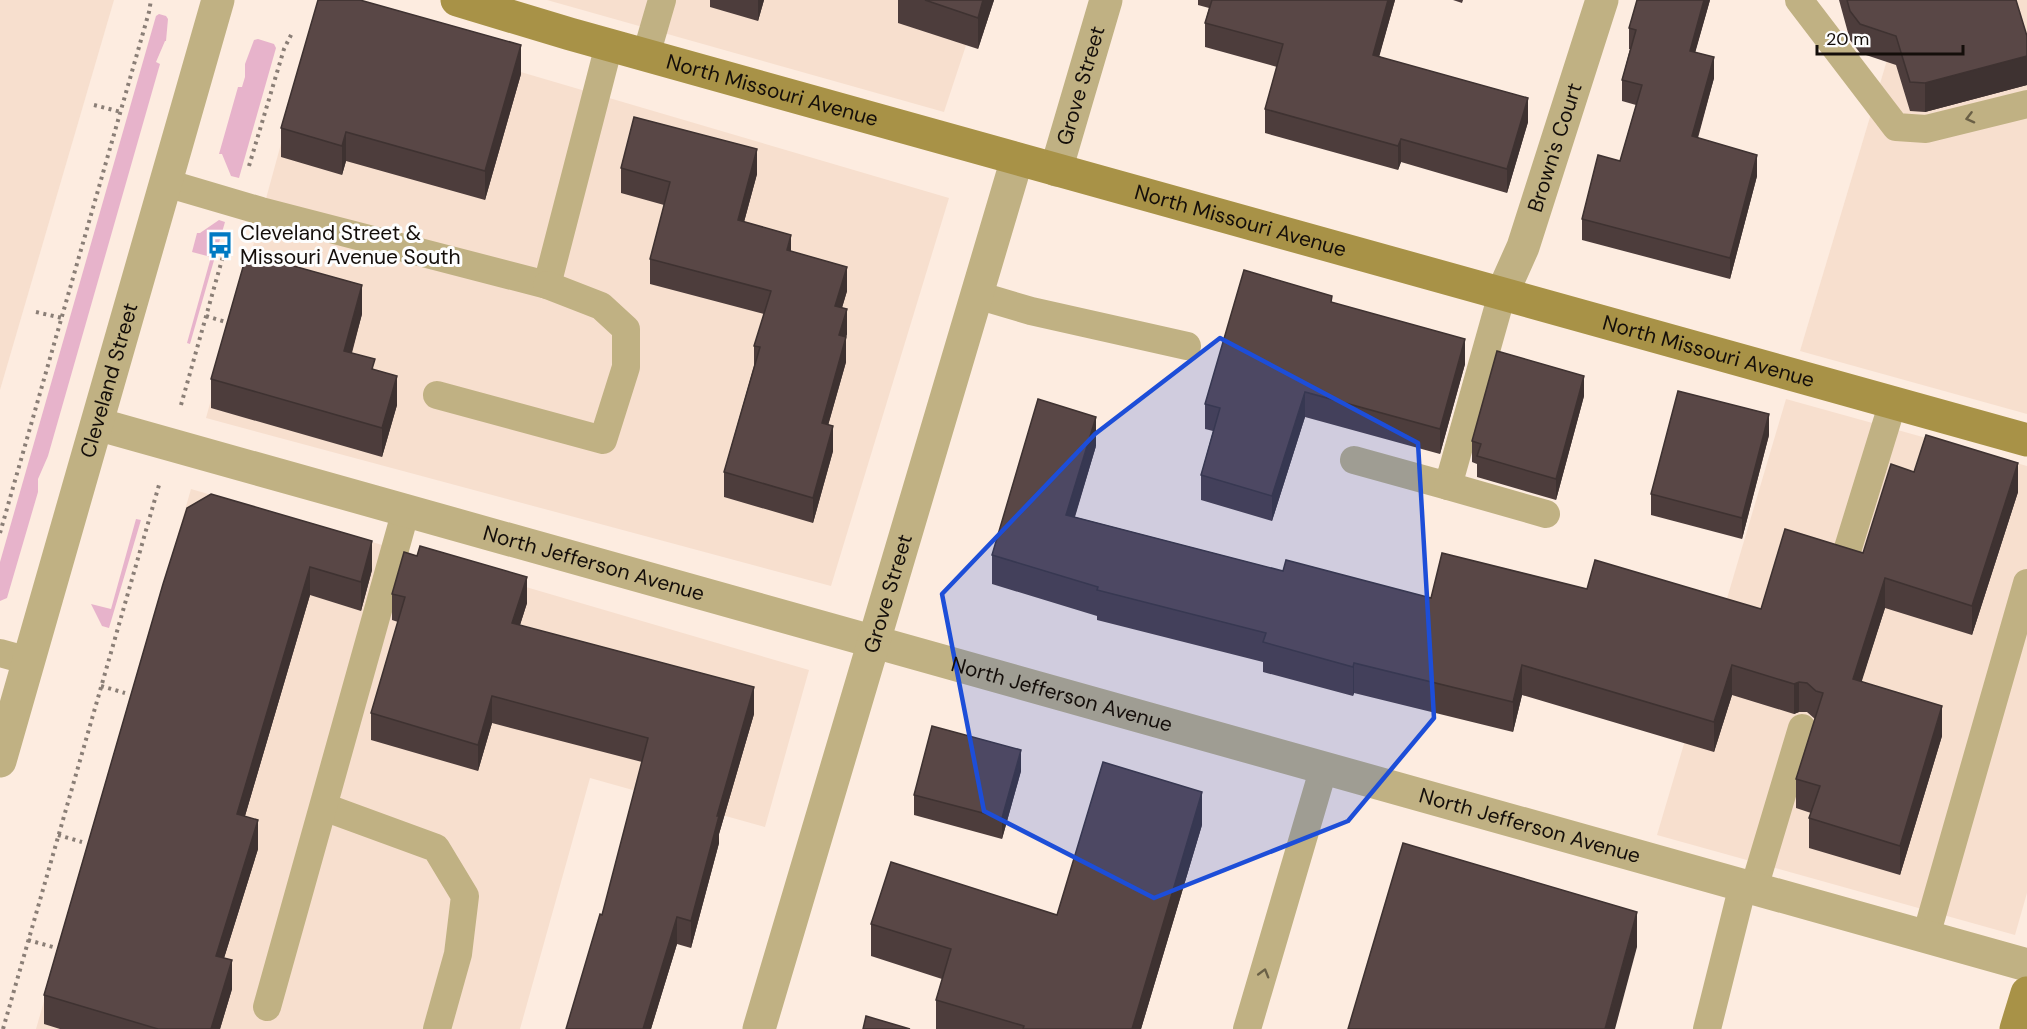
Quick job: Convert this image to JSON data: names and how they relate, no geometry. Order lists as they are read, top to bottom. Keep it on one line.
{"streets":{"main road":["North Missouri Avenue"],"street":["Grove Street","Brown's Court","Cleveland Street","North Jefferson Avenue"]},"crossings":[["Grove Street","North Missouri Avenue"],["Grove Street","North Jefferson Avenue"],["North Missouri Avenue","Brown's Court"],["Cleveland Street","North Jefferson Avenue"]],"places":{"bus stop":["Cleveland Street & Missouri Avenue South"]},"scale_bar":"20 m"}
